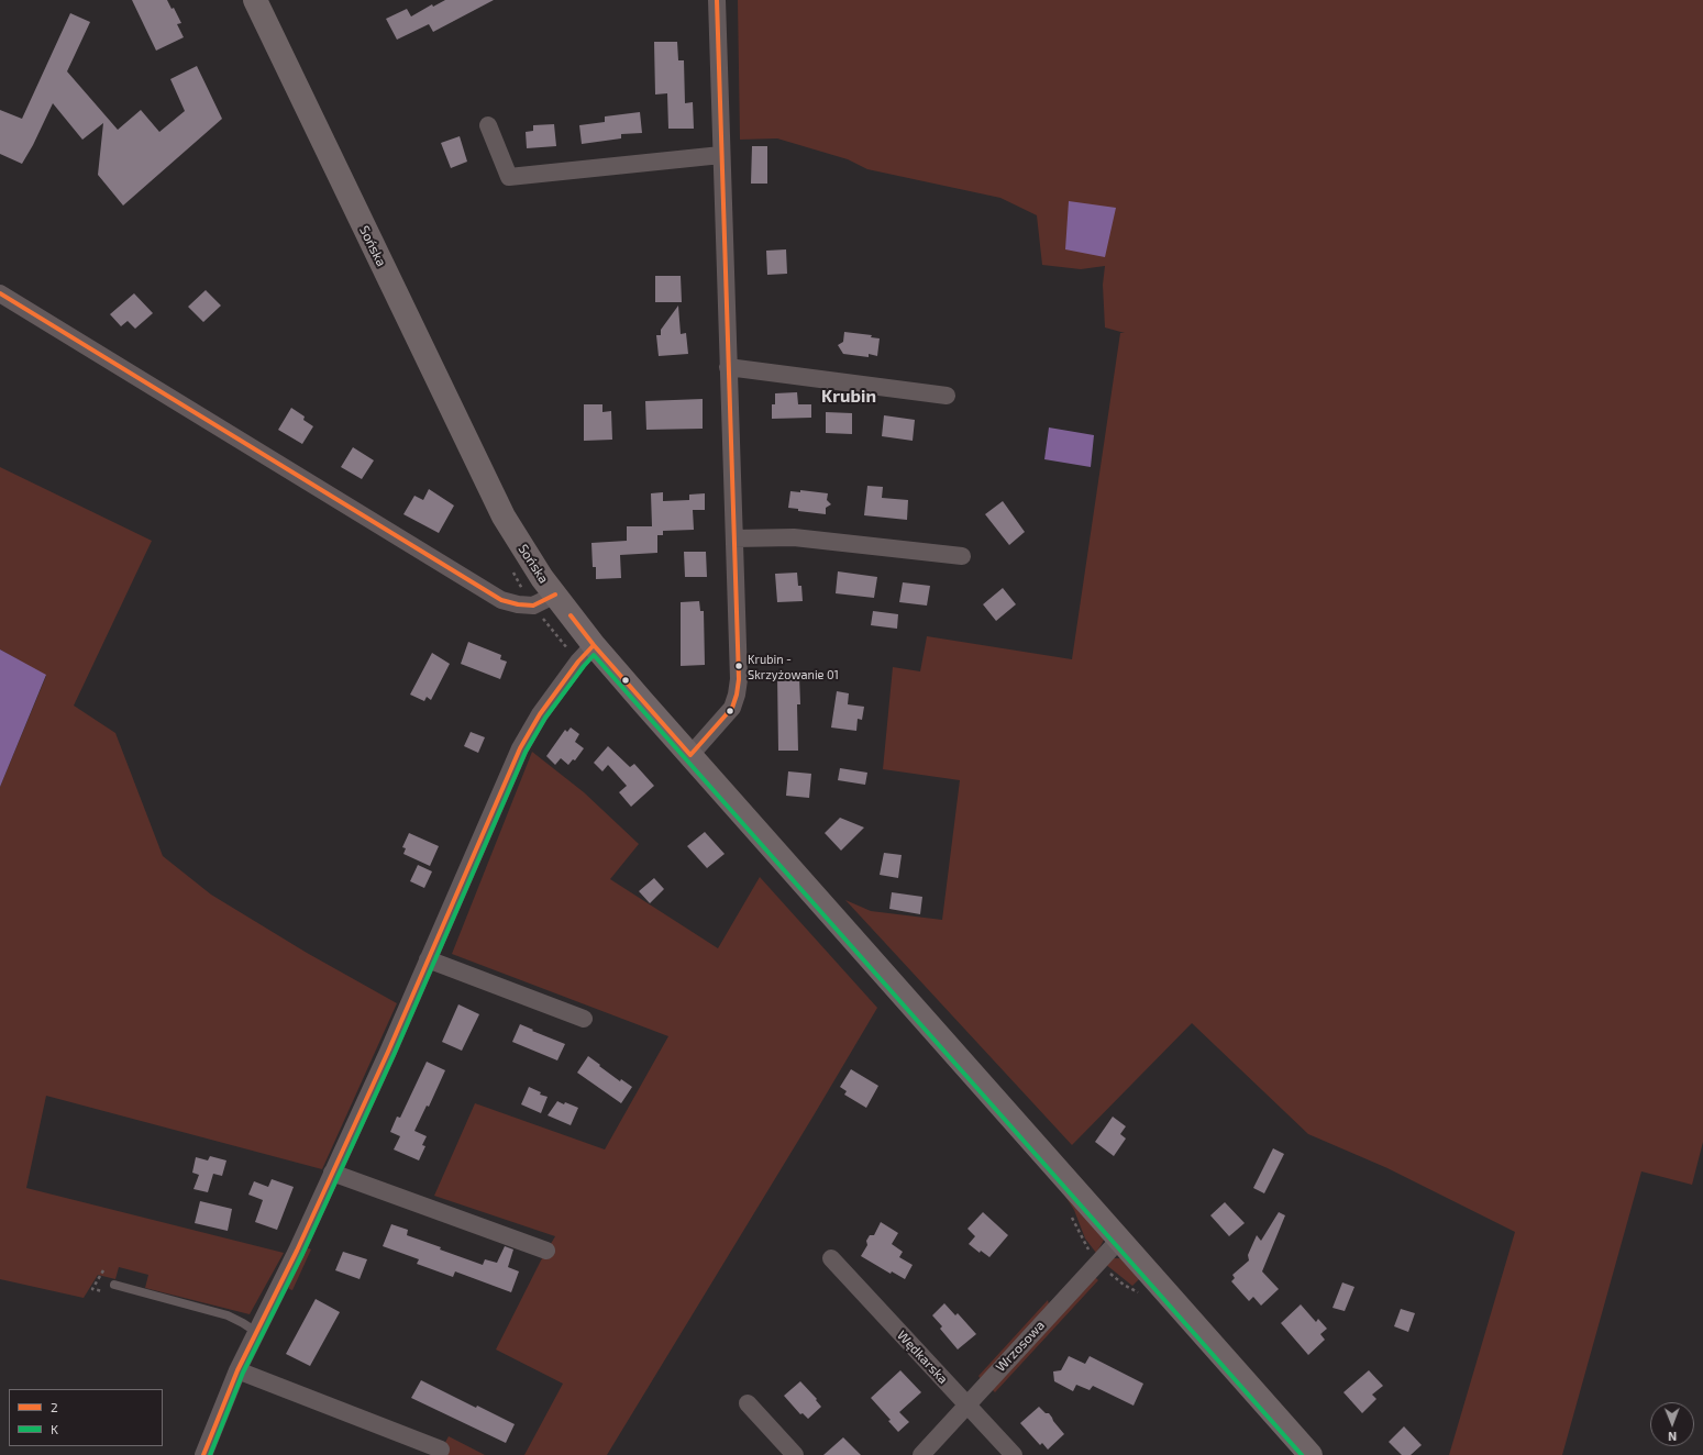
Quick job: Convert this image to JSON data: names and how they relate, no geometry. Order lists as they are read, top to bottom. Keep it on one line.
{"streets":{"street":["Sońska","Wrzosowa","Wędkarska"]},"crossings":[["Sońska","Wrzosowa"],["Wrzosowa","Wędkarska"]],"districts":["Krubin"],"places":["Krubin - Skrzyżowanie 01"],"lines":["transit line 2","transit line K"],"legend":["2","K"],"north":"bottom"}
